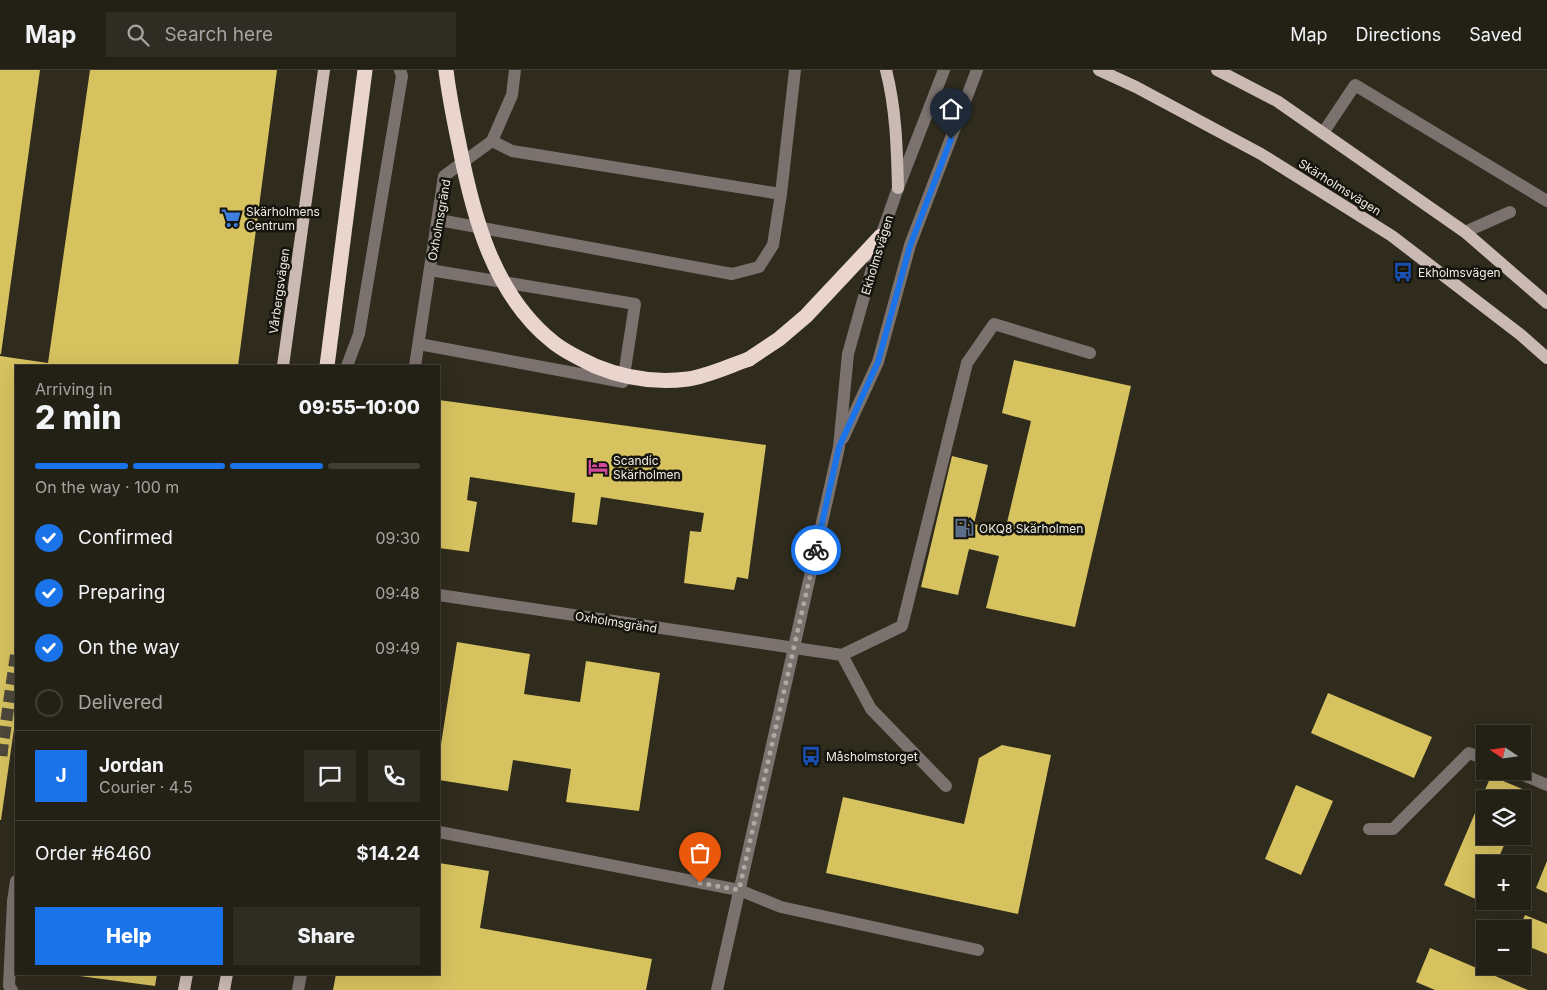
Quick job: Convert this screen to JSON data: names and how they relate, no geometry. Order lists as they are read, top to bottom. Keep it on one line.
{"streets":{"main road":["Skärholmsvägen","Vårbergsvägen"],"street":["Oxholmsgränd","Ekholmsvägen"]},"crossings":[["Oxholmsgränd","Ekholmsvägen"]],"places":{"supermarket":["Skärholmens Centrum"],"bus stop":["Ekholmsvägen","Måsholmstorget"],"hotel":["Scandic Skärholmen"],"fuel station":["OKQ8 Skärholmen"]},"north":"left","page":{"header":"Map","search":"Search here","nav":["Map","Directions","Saved"],"heading":["2 min","Arriving in","09:55–10:00"],"panel":["Jordan","Courier · 4.5","Order #6460","$14.24"],"bar":"On the way · 100 m","list":[["Confirmed","09:30"],["Preparing","09:48"],["On the way","09:49"],"Delivered"],"map_buttons":["+","−"],"round":"J","buttons":["Help","Share"]}}
